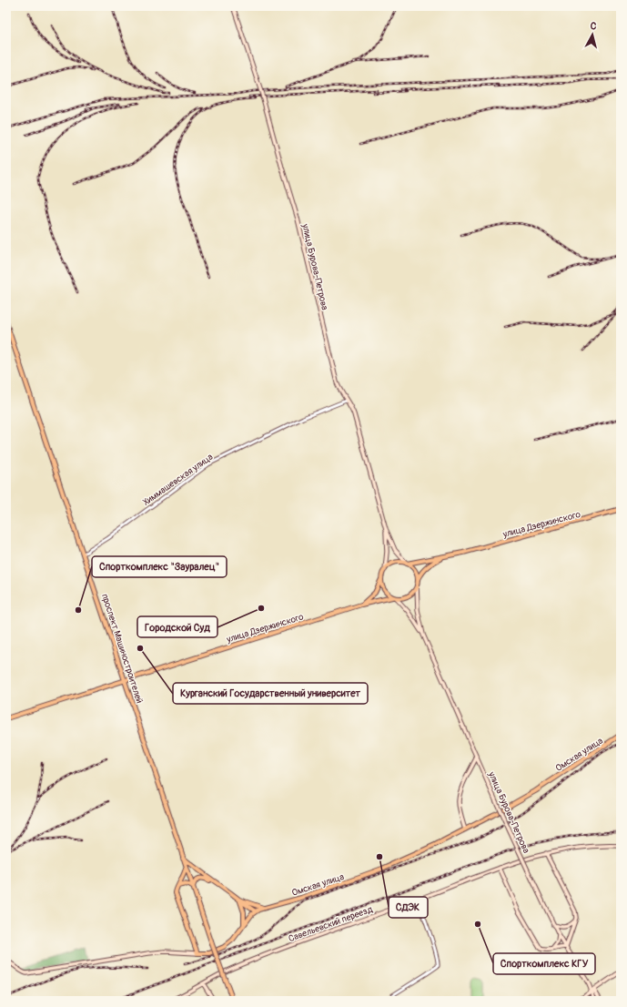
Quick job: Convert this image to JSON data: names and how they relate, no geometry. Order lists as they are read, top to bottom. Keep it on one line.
{"streets":{"main road":["улица Бурова-Петрова","улица Дзержинского","проспект Машиностроителей","Омская улица","Савельевский переезд"],"street":["Химмашевская улица"]},"crossings":[["улица Бурова-Петрова","Химмашевская улица"],["улица Бурова-Петрова","улица Дзержинского"],["Химмашевская улица","проспект Машиностроителей"],["улица Дзержинского","проспект Машиностроителей"]],"places":["Городской Суд","Спорткомплекс \"Зауралец\"","Курганский Государственный университет","СДЭК","Спорткомплекс КГУ"],"north":"top"}
